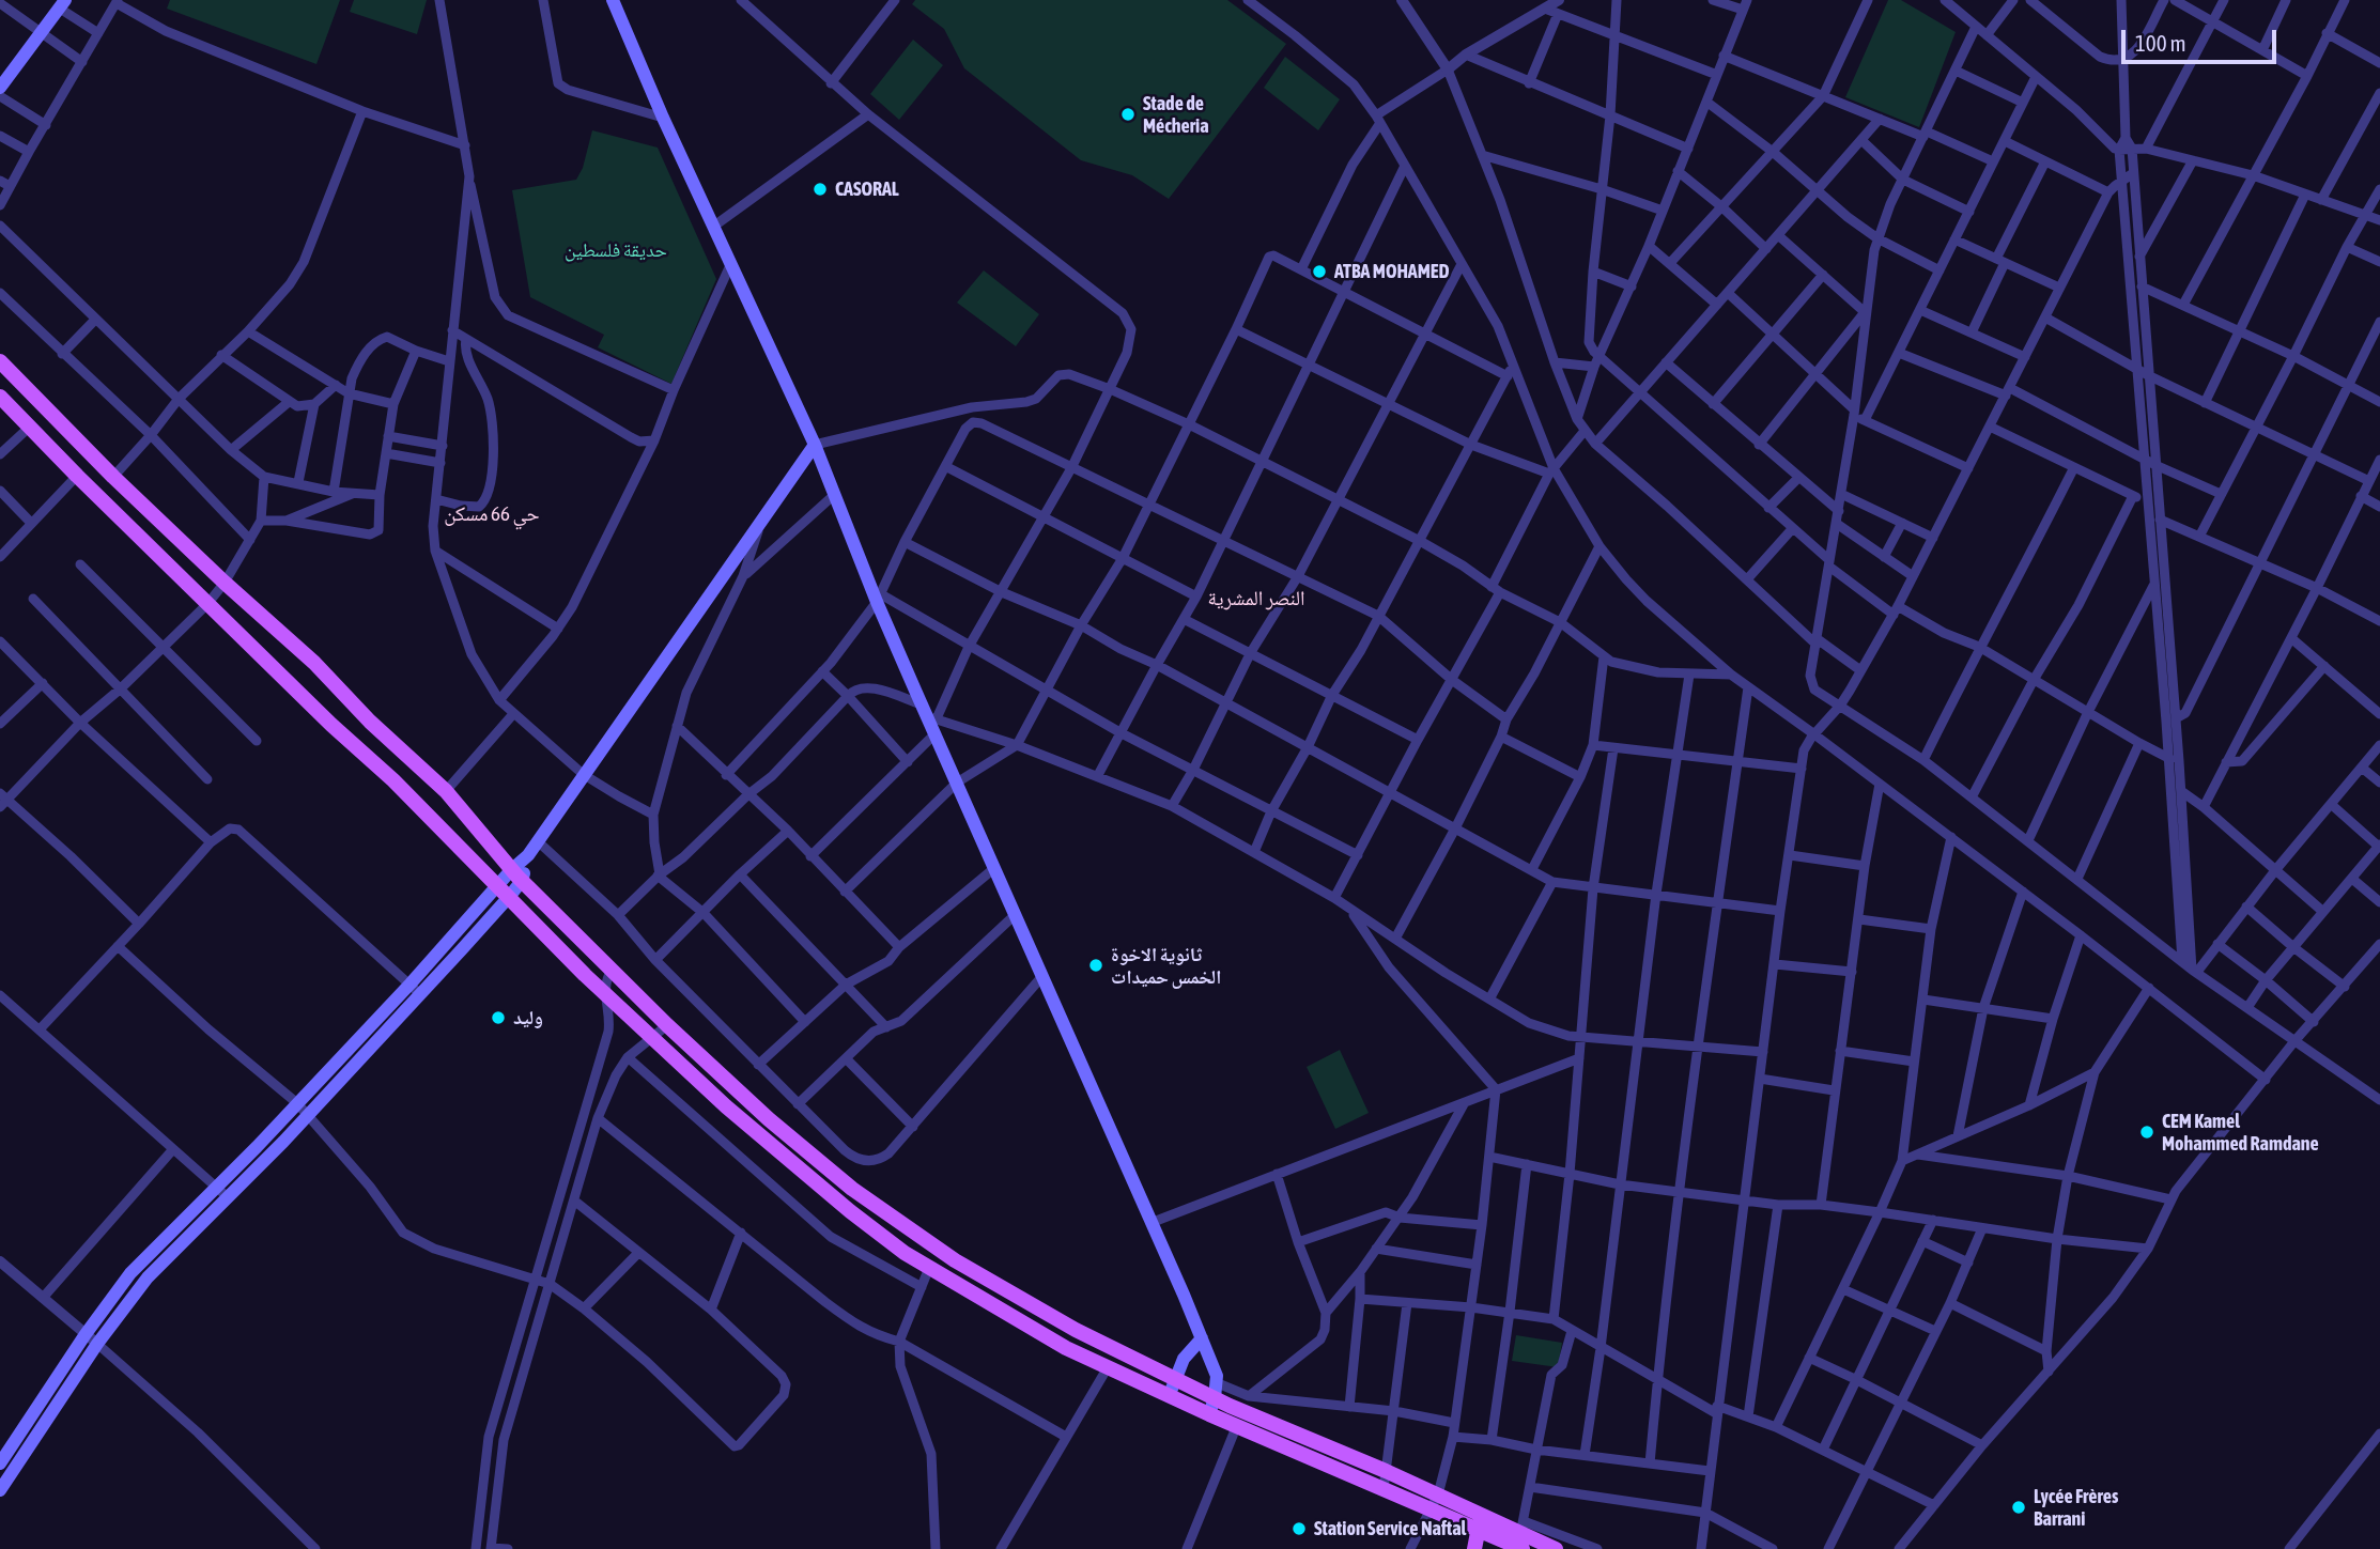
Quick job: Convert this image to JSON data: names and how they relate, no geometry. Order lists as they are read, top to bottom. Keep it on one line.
{"districts":["حي 66 مسكن","النصر المشرية"],"parks":["حديقة فلسطين"],"places":["Stade de Mécheria","CASORAL","ATBA MOHAMED","ثانوية الاخوة الخمس حميدات","وليد","CEM Kamel Mohammed Ramdane","Lycée Frères Barrani","Station Service Naftal"],"scale_bar":"100 m"}
